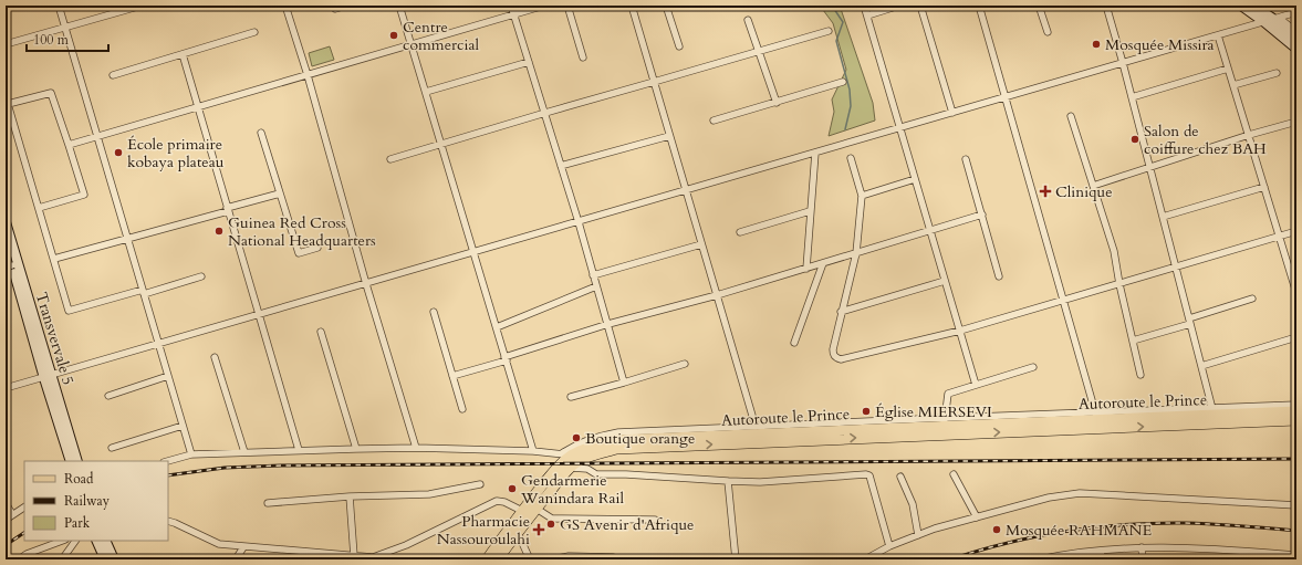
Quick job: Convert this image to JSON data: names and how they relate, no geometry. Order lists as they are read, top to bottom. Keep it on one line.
{"streets":{"main road":["Transvervale 5","Autoroute le Prince"]},"places":{"other":["Centre commercial","Mosquée Missira","Salon de coiffure chez BAH","École primaire kobaya plateau","Guinea Red Cross National Headquarters","Église MIERSEVI","Boutique orange","Gendarmerie Wanindara Rail","GS Avenir d'Afrique","Mosquée RAHMANE"],"health":["Clinique","Pharmacie Nassouroulahi"]},"legend":["Road","Railway","Park"],"scale_bar":"100 m"}
